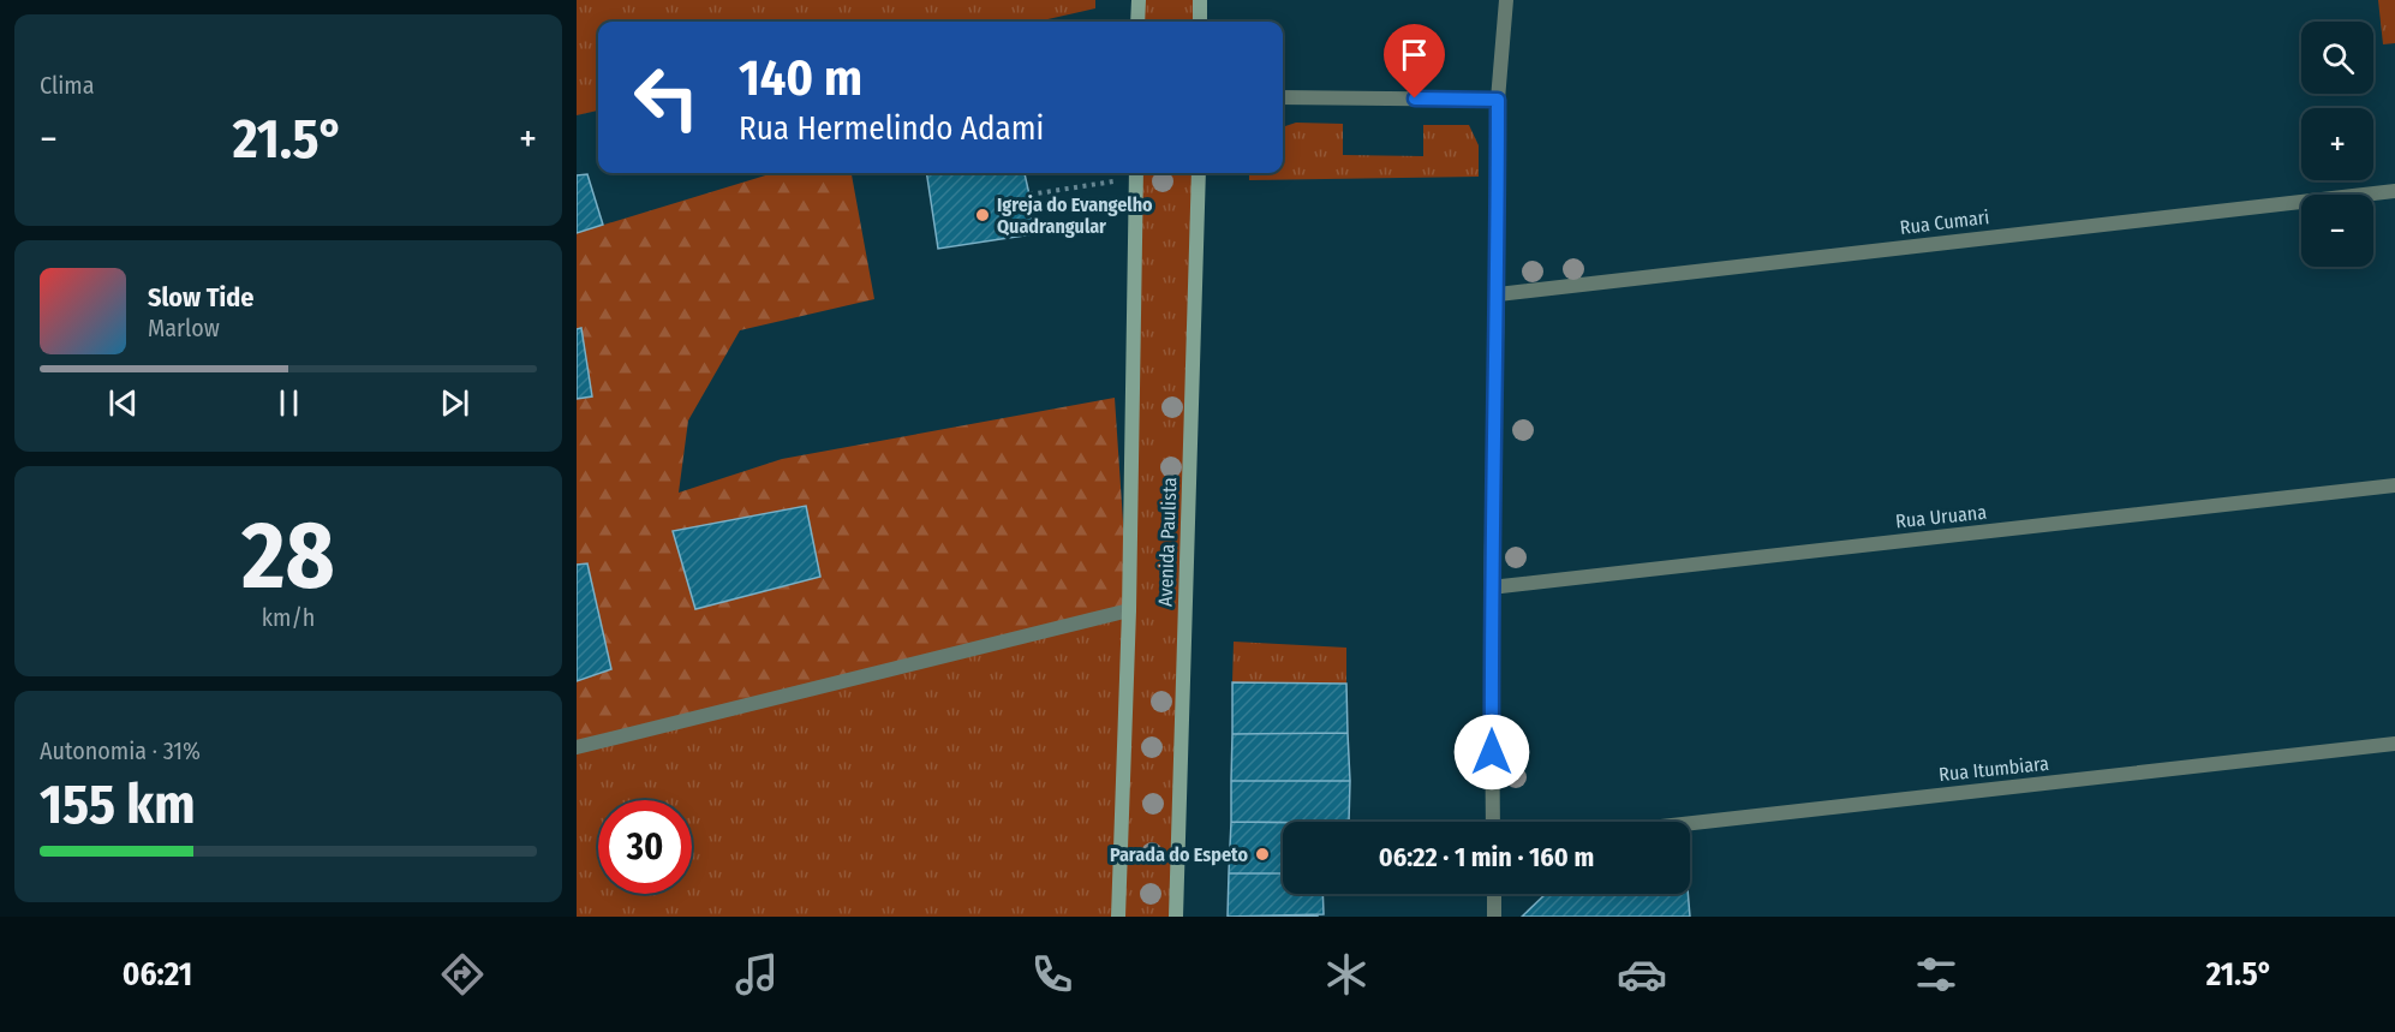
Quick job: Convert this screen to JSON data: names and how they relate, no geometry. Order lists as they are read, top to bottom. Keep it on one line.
{"streets":{"main road":["Avenida Paulista"],"street":["Rua Cumari","Rua Uruana","Rua Itumbiara"]},"places":["Igreja do Evangelho Quadrangular","Parada do Espeto"],"page":{"tile":["Clima",["28","km/h"],["Autonomia · 31%","155 km"]],"map_buttons":["+","−"],"turn":["140 m","Rua Hermelindo Adami"],"heat":["−","21.5°","+"],"song":["Slow Tide","Marlow"],"limit":"30","trip":"06:22 · 1 min · 160 m","tabs":["06:21","21.5°"]}}
